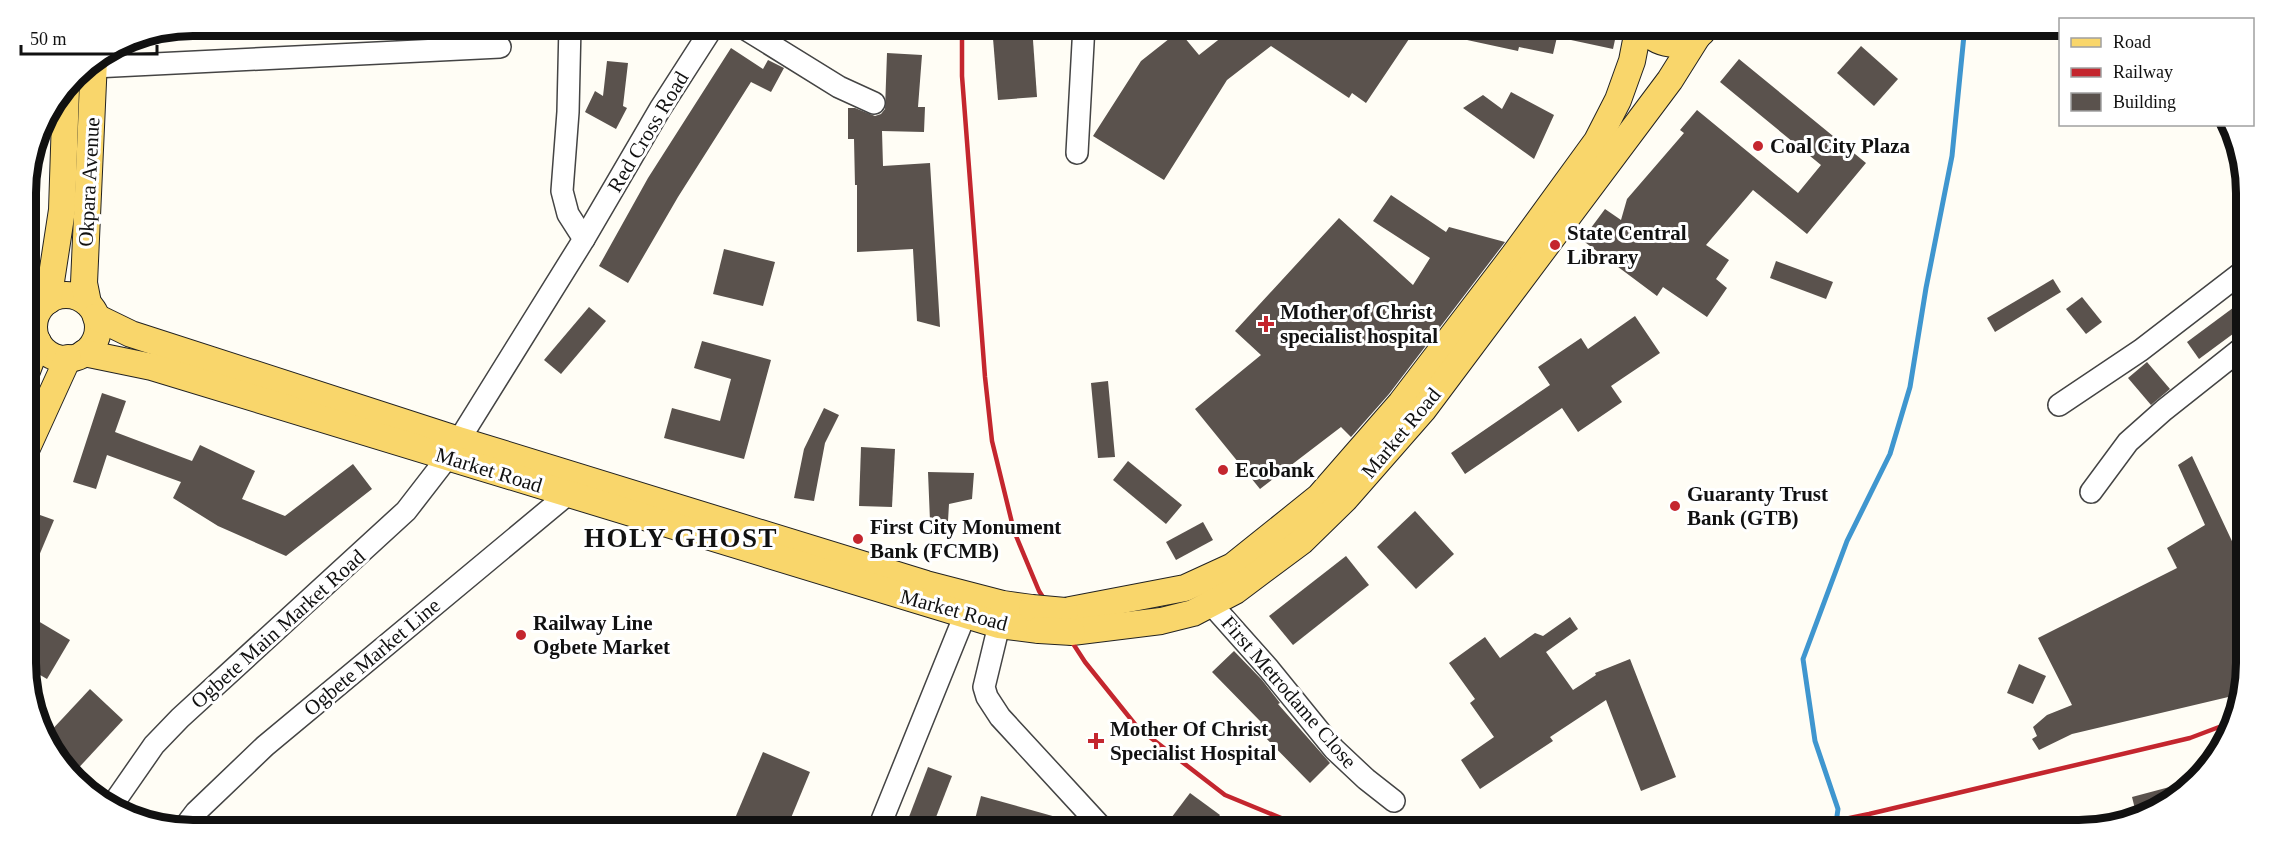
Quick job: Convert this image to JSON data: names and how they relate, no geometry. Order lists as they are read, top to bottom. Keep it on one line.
{"streets":{"main road":["Okpara Avenue","Market Road"],"street":["Red Cross Road","Ogbete Main Market Road","Ogbete Market Line","First Metrodame Close"]},"crossings":[["Red Cross Road","Market Road"],["Red Cross Road","Ogbete Main Market Road"],["Okpara Avenue","Market Road"],["Market Road","Ogbete Main Market Road"],["Market Road","Ogbete Market Line"],["Market Road","First Metrodame Close"]],"districts":["HOLY GHOST"],"places":{"other":["Coal City Plaza","State Central Library","Ecobank","Guaranty Trust Bank (GTB)","First City Monument Bank (FCMB)","Railway Line Ogbete Market"],"health":["Mother of Christ specialist hospital","Mother Of Christ Specialist Hospital"]},"legend":["Road","Railway","Building"],"scale_bar":"50 m"}
